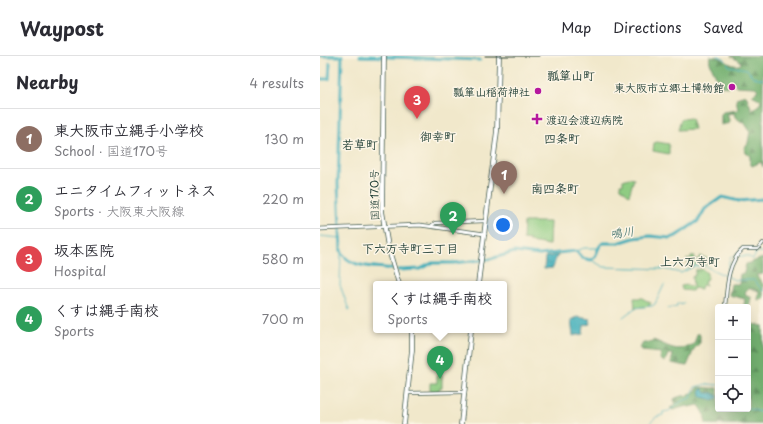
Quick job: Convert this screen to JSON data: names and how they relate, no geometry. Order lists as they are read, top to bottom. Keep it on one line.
{"streets":{"highway":["国道170号"]},"districts":["瓢箪山町","御幸町","四条町","若草町","南四条町","下六万寺町三丁目","上六万寺町"],"water":["鳴川"],"places":{"other":["東大阪市立郷土博物館","瓢箪山稲荷神社"],"health":["渡辺会渡辺病院"]},"page":{"header":"Waypost","nav":["Map","Directions","Saved"],"heading":["Nearby","4 results"],"pins":["3","1","2","4"],"list":[{"mark":"1","name":"東大阪市立縄手小学校","note":"School · 国道170号","value":"130 m"},{"mark":"2","name":"エニタイムフィットネス","note":"Sports · 大阪東大阪線","value":"220 m"},{"mark":"3","name":"坂本医院","note":"Hospital","value":"580 m"},{"mark":"4","name":"くすは縄手南校","note":"Sports","value":"700 m"}],"popup":["くすは縄手南校","Sports"],"map_buttons":["+","−"]}}
